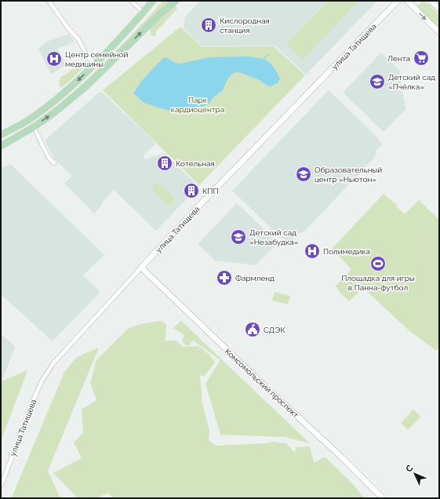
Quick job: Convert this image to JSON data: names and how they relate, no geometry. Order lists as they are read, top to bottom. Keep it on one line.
{"streets":{"street":["улица Татищева","Комсомольский проспект"]},"crossings":[["улица Татищева","Комсомольский проспект"]],"parks":["Парк кардиоцентра"],"places":{"building":["Кислородная станция","Котельная","КПП"],"supermarket":["Лента"],"hospital":["Центр семейной медицины","Полимедика"],"school or university":["Детский сад «Пчёлка»","Образовательный центр «Ньютон»","Детский сад «Незабудка»"],"sports":["Площадка для игры в Панна-футбол"],"pharmacy":["Фармленд"],"public building":["СДЭК"]},"north":"top left"}
